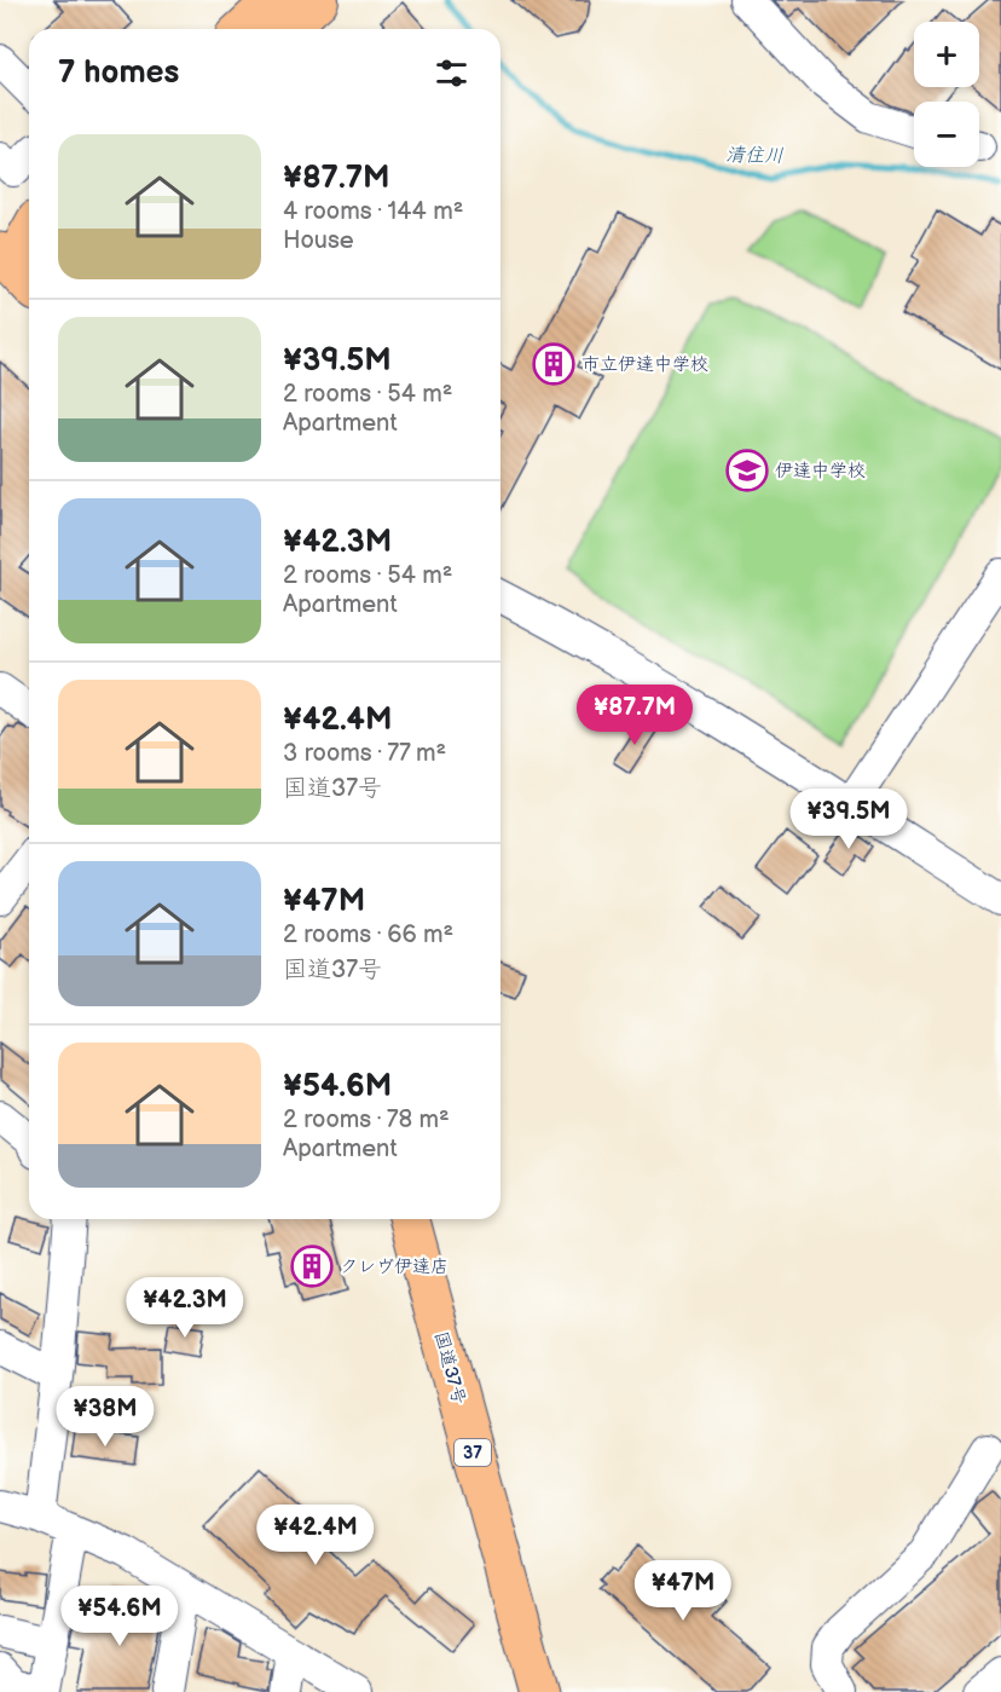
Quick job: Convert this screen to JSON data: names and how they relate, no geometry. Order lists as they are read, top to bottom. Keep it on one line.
{"streets":{"highway":["国道37号","37"]},"water":["清住川"],"places":{"building":["市立伊達中学校","クレヴ伊達店"],"school or university":["伊達中学校"]},"page":{"map_buttons":["+","−"],"heading":"7 homes","list":[{"name":"¥87.7M","note":"4 rooms · 144 m² · House"},{"name":"¥39.5M","note":"2 rooms · 54 m² · Apartment"},{"name":"¥42.3M","note":"2 rooms · 54 m² · Apartment"},{"name":"¥42.4M","note":"3 rooms · 77 m² · 国道37号"},{"name":"¥47M","note":"2 rooms · 66 m² · 国道37号"},{"name":"¥54.6M","note":"2 rooms · 78 m² · Apartment"}],"price":["¥87.7M","¥39.5M","¥42.3M","¥38M","¥42.4M","¥47M","¥54.6M"]}}
